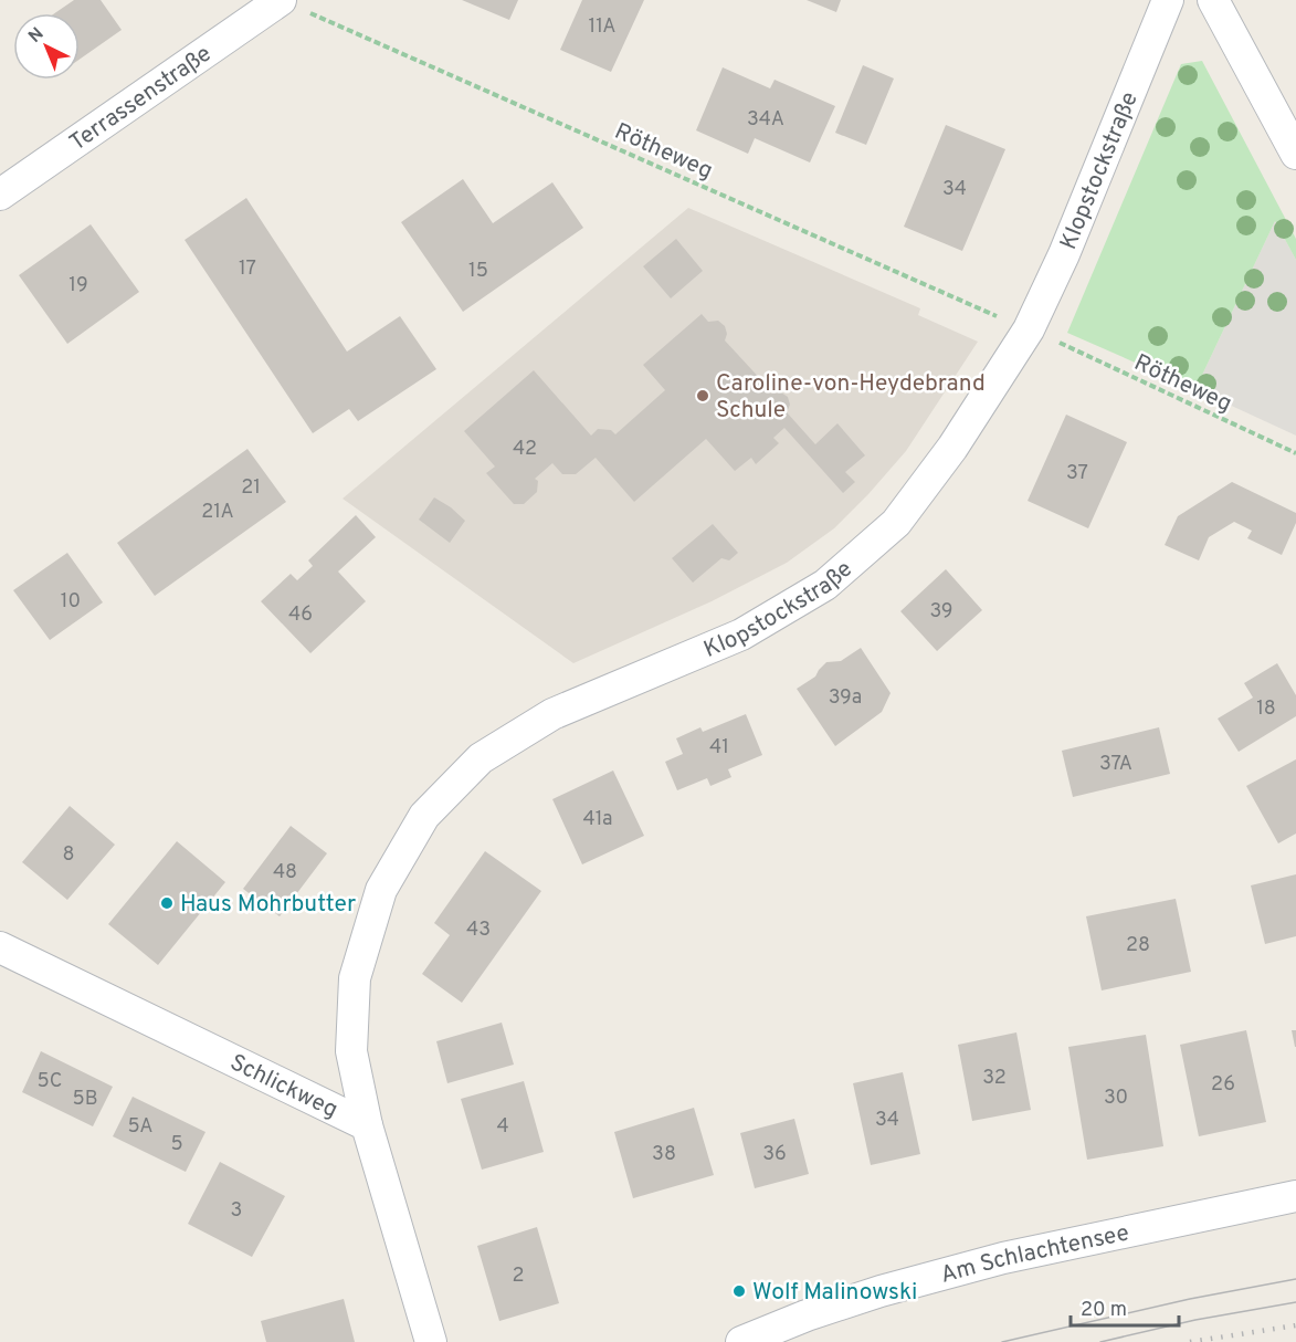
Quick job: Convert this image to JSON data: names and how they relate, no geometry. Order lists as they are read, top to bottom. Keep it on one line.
{"streets":{"street":["Terrassenstraße","Klopstockstraße","Schlickweg","Am Schlachtensee"],"path":["Rötheweg"]},"crossings":[["Klopstockstraße","Schlickweg"]],"places":["Caroline-von-Heydebrand Schule","Haus Mohrbutter","Wolf Malinowski"],"house_numbers":["11A","34A","34","17","15","19","42","37","21","21A","10","39","46","39a","18","41","37A","41a","8","48","43","28","32","5C","26","30","5B","34","5A","4","5","38","36","3","2"],"scale_bar":"20 m","north":"top left"}
